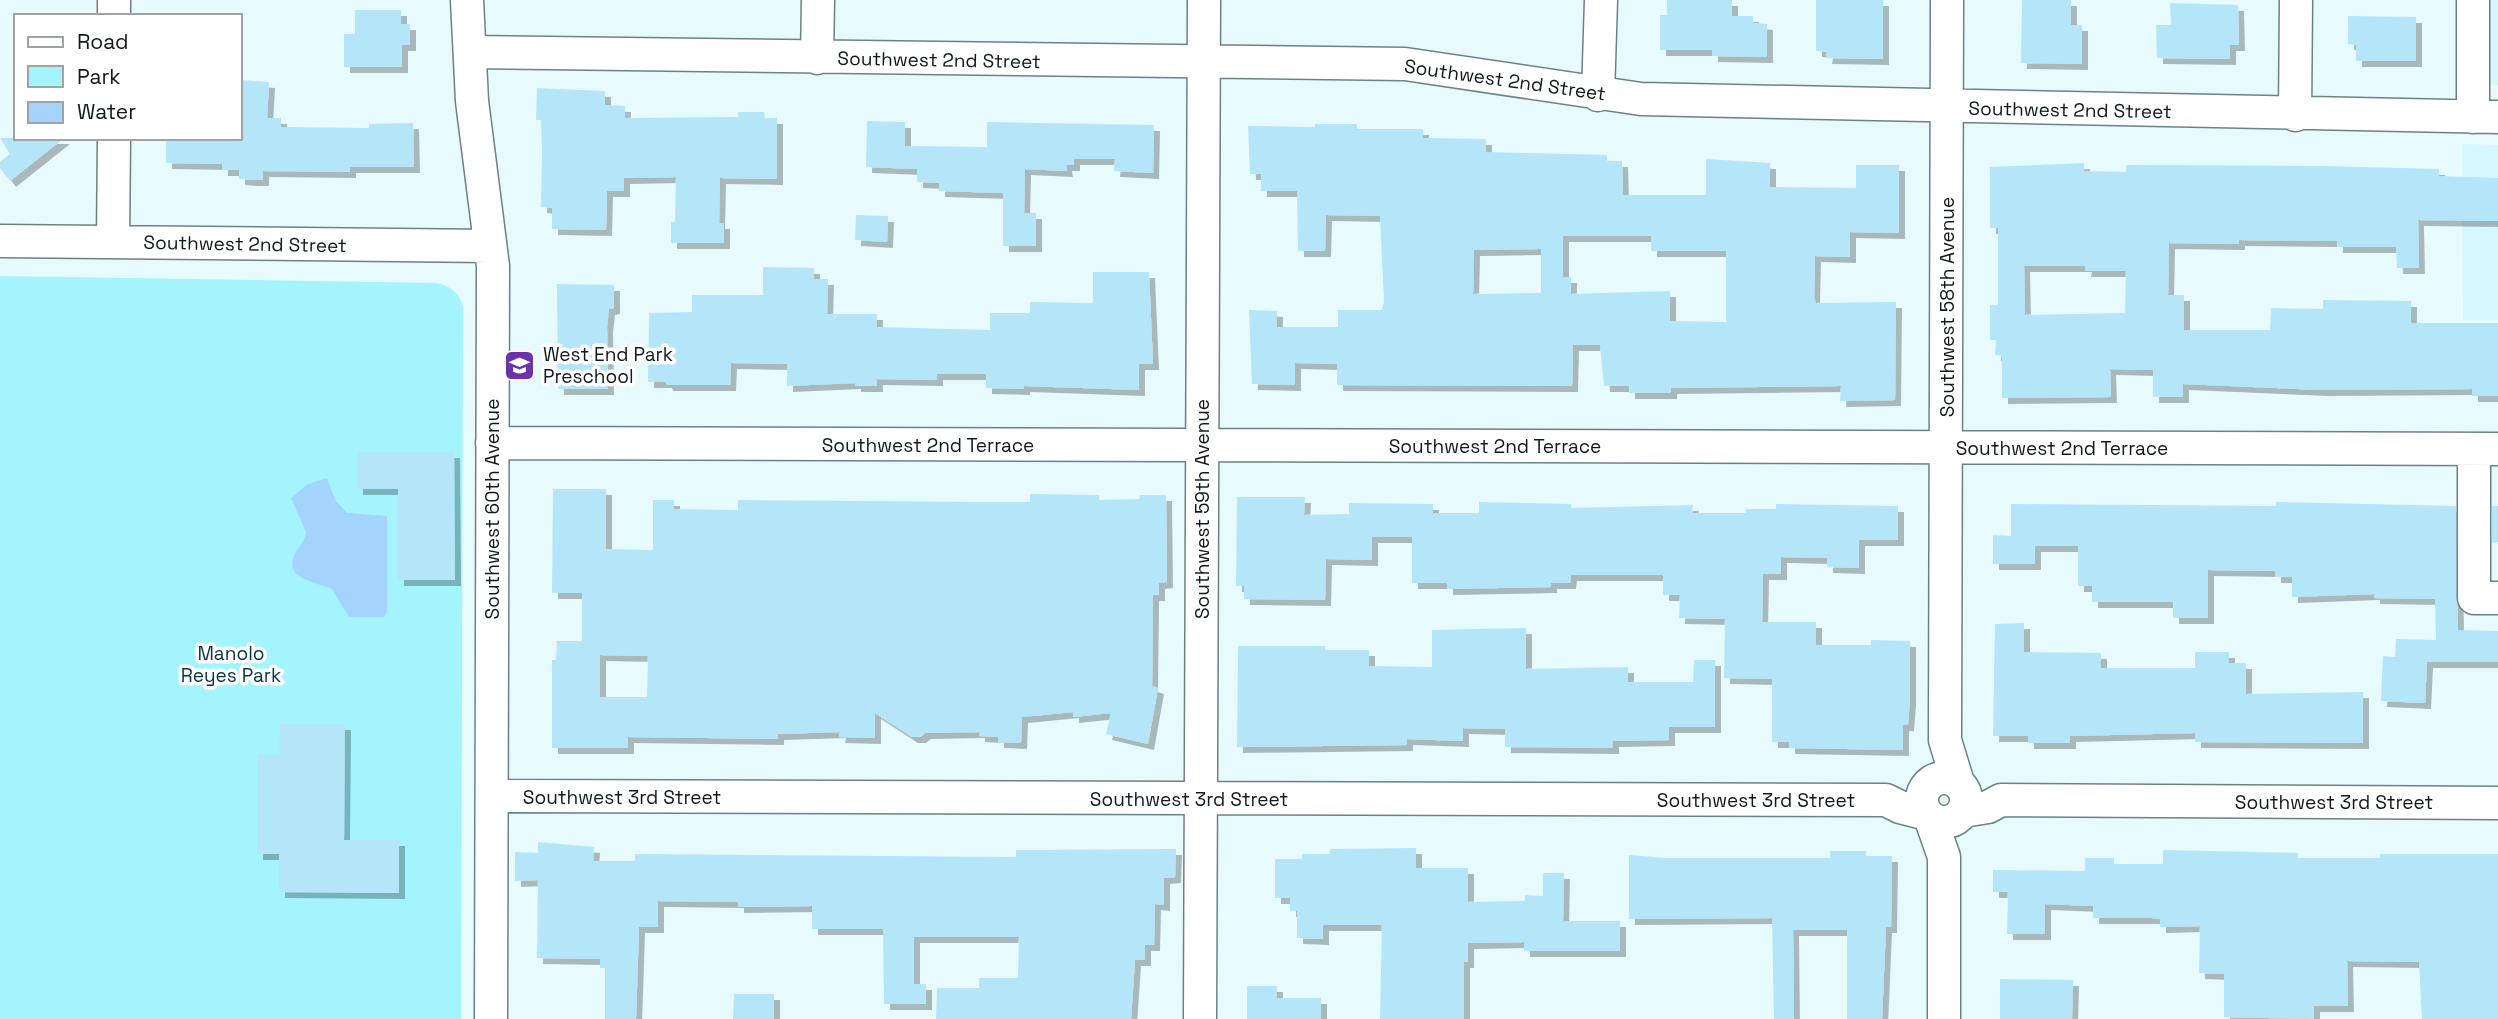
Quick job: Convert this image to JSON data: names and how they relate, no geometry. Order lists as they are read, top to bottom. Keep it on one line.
{"streets":{"street":["Southwest 2nd Street","Southwest 58th Avenue","Southwest 2nd Terrace","Southwest 60th Avenue","Southwest 59th Avenue","Southwest 3rd Street"]},"crossings":[["Southwest 2nd Street","Southwest 58th Avenue"],["Southwest 2nd Street","Southwest 60th Avenue"],["Southwest 2nd Street","Southwest 59th Avenue"],["Southwest 58th Avenue","Southwest 2nd Terrace"],["Southwest 58th Avenue","Southwest 3rd Street"],["Southwest 2nd Terrace","Southwest 60th Avenue"],["Southwest 2nd Terrace","Southwest 59th Avenue"],["Southwest 60th Avenue","Southwest 3rd Street"],["Southwest 59th Avenue","Southwest 3rd Street"]],"parks":["Manolo Reyes Park"],"places":{"school or university":["West End Park Preschool"]},"legend":["Road","Park","Water"]}
